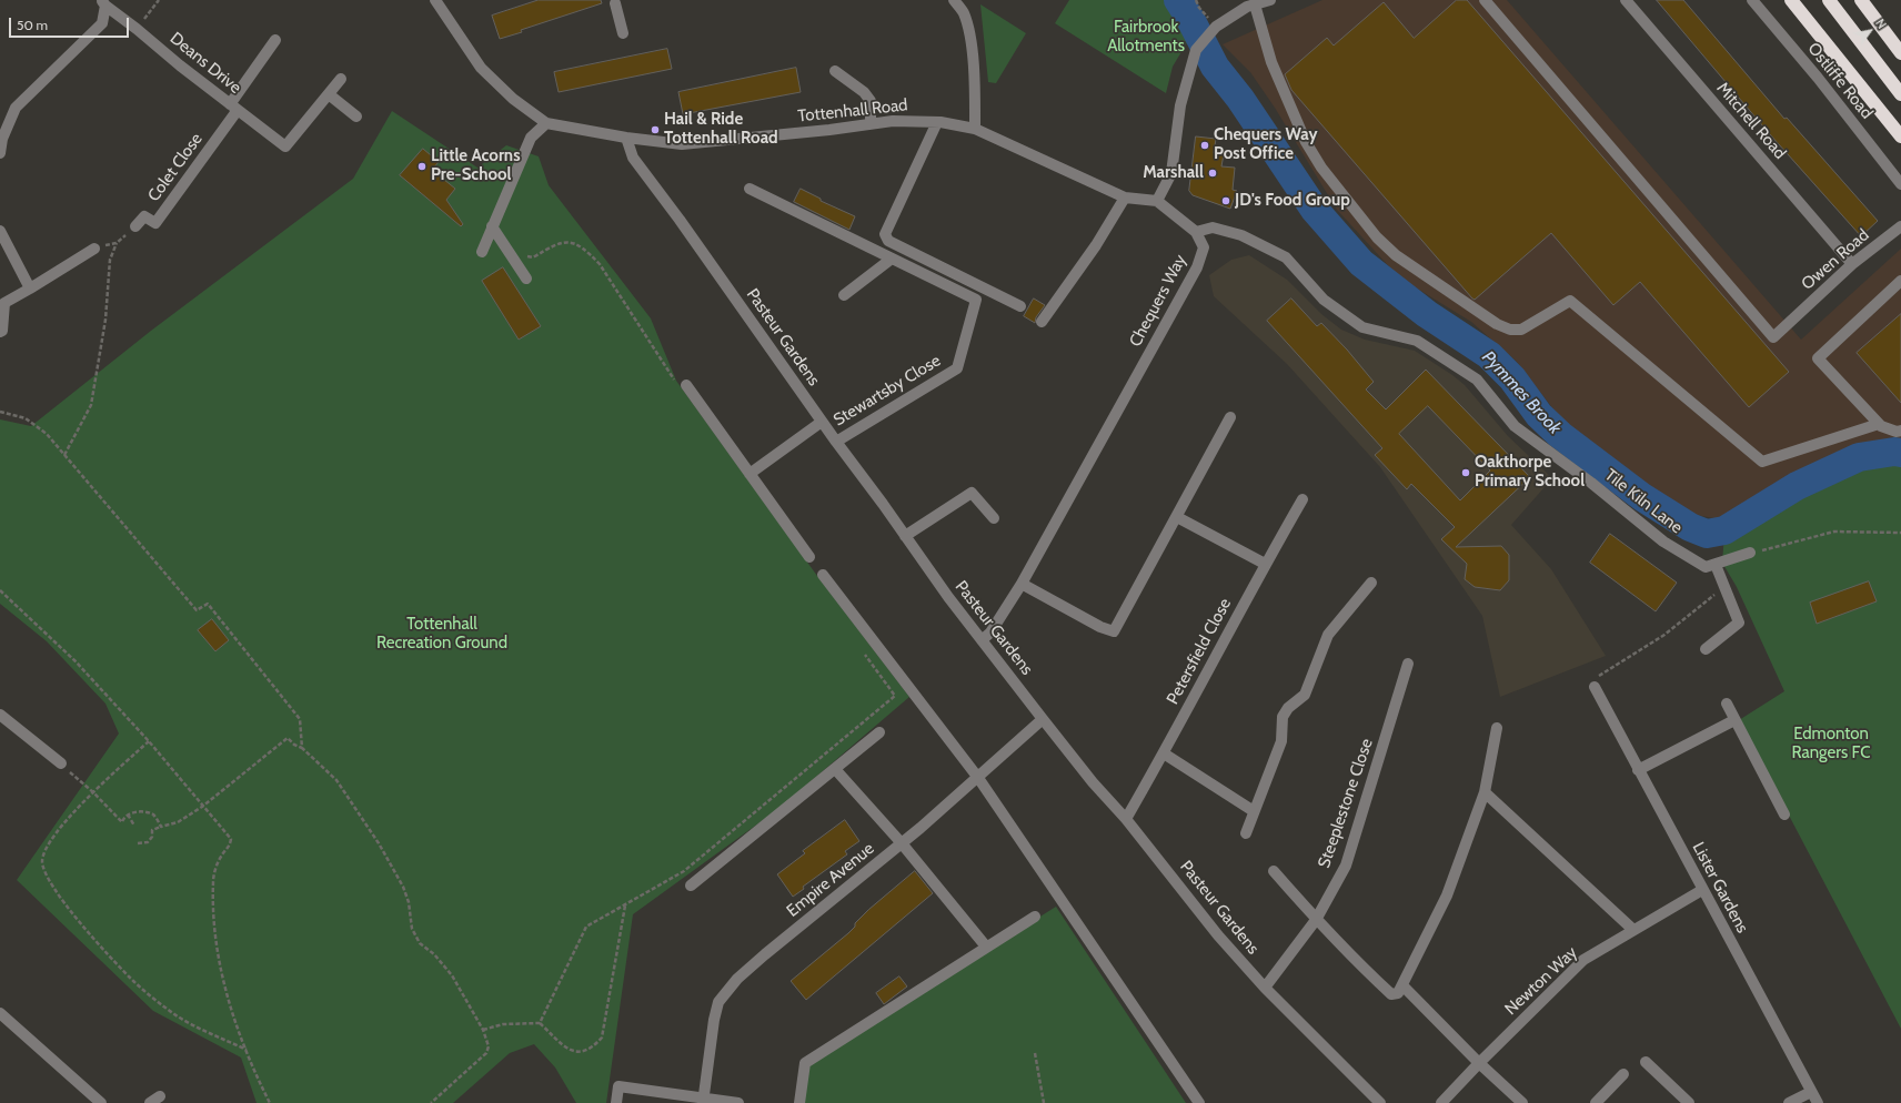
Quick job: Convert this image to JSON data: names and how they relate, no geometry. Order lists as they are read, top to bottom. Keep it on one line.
{"streets":{"street":["Deans Drive","Ostliffe Road","Tottenhall Road","Mitchell Road","Colet Close","Owen Road","Chequers Way","Pasteur Gardens","Stewartsby Close","Tile Kiln Lane","Petersfield Close","Steeplestone Close","Empire Avenue","Lister Gardens","Newton Way"]},"crossings":[["Deans Drive","Colet Close"],["Tottenhall Road","Pasteur Gardens"],["Mitchell Road","Owen Road"],["Chequers Way","Pasteur Gardens"],["Chequers Way","Tile Kiln Lane"],["Pasteur Gardens","Stewartsby Close"],["Pasteur Gardens","Petersfield Close"],["Pasteur Gardens","Steeplestone Close"],["Pasteur Gardens","Empire Avenue"],["Lister Gardens","Newton Way"]],"water":["Pymmes Brook"],"parks":["Fairbrook Allotments","Tottenhall Recreation Ground","Edmonton Rangers FC"],"places":["Hail & Ride Tottenhall Road","Chequers Way Post Office","Little Acorns Pre-School","Marshall","JD's Food Group","Oakthorpe Primary School"],"scale_bar":"50 m","north":"top right"}
